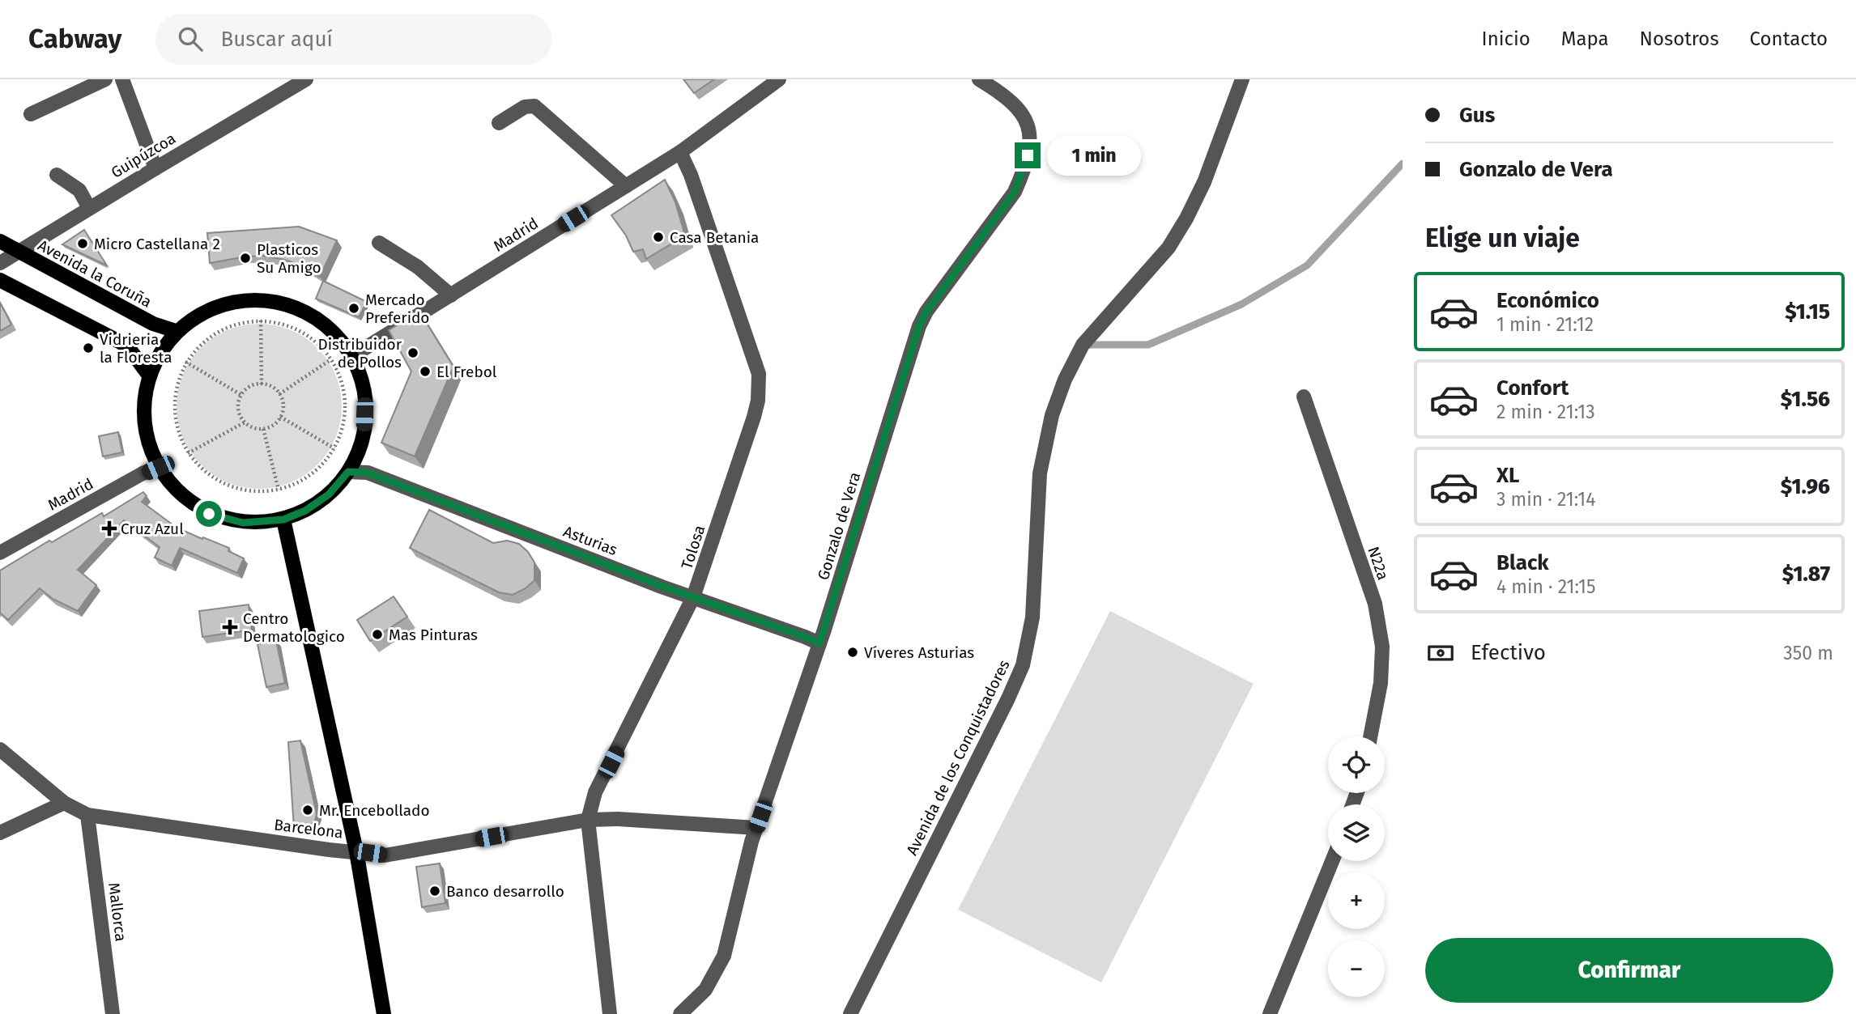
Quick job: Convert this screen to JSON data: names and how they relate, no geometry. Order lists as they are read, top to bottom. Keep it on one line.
{"streets":{"main road":["Avenida la Coruña"],"street":["Guipúzcoa","Madrid","Gonzalo de Vera","Asturias","Tolosa","N22a","Avenida de los Conquistadores","Barcelona","Mallorca"]},"crossings":[["Guipúzcoa","Avenida la Coruña"],["Madrid","Tolosa"],["Gonzalo de Vera","Asturias"],["Gonzalo de Vera","Barcelona"],["Asturias","Tolosa"],["Tolosa","Barcelona"],["Barcelona","Mallorca"]],"places":{"other":["Casa Betania","Micro Castellana 2","Plasticos Su Amigo","Mercado Preferido","Vidrieria la Floresta","Distribuidor de Pollos","El Frebol","Mas Pinturas","Víveres Asturias","Mr. Encebollado","Banco desarrollo"],"health":["Cruz Azul","Centro Dermatologico"]},"page":{"header":"Cabway","search":"Buscar aquí","nav":["Inicio","Mapa","Nosotros","Contacto"],"banner":["Gus","Gonzalo de Vera"],"bubble":"1 min","heading":"Elige un viaje","list":[{"name":"Económico","note":"1 min · 21:12","value":"$1.15"},{"name":"Confort","note":"2 min · 21:13","value":"$1.56"},{"name":"XL","note":"3 min · 21:14","value":"$1.96"},{"name":"Black","note":"4 min · 21:15","value":"$1.87"}],"pay":["Efectivo","350 m"],"map_buttons":["+","−"],"buttons":"Confirmar"}}
